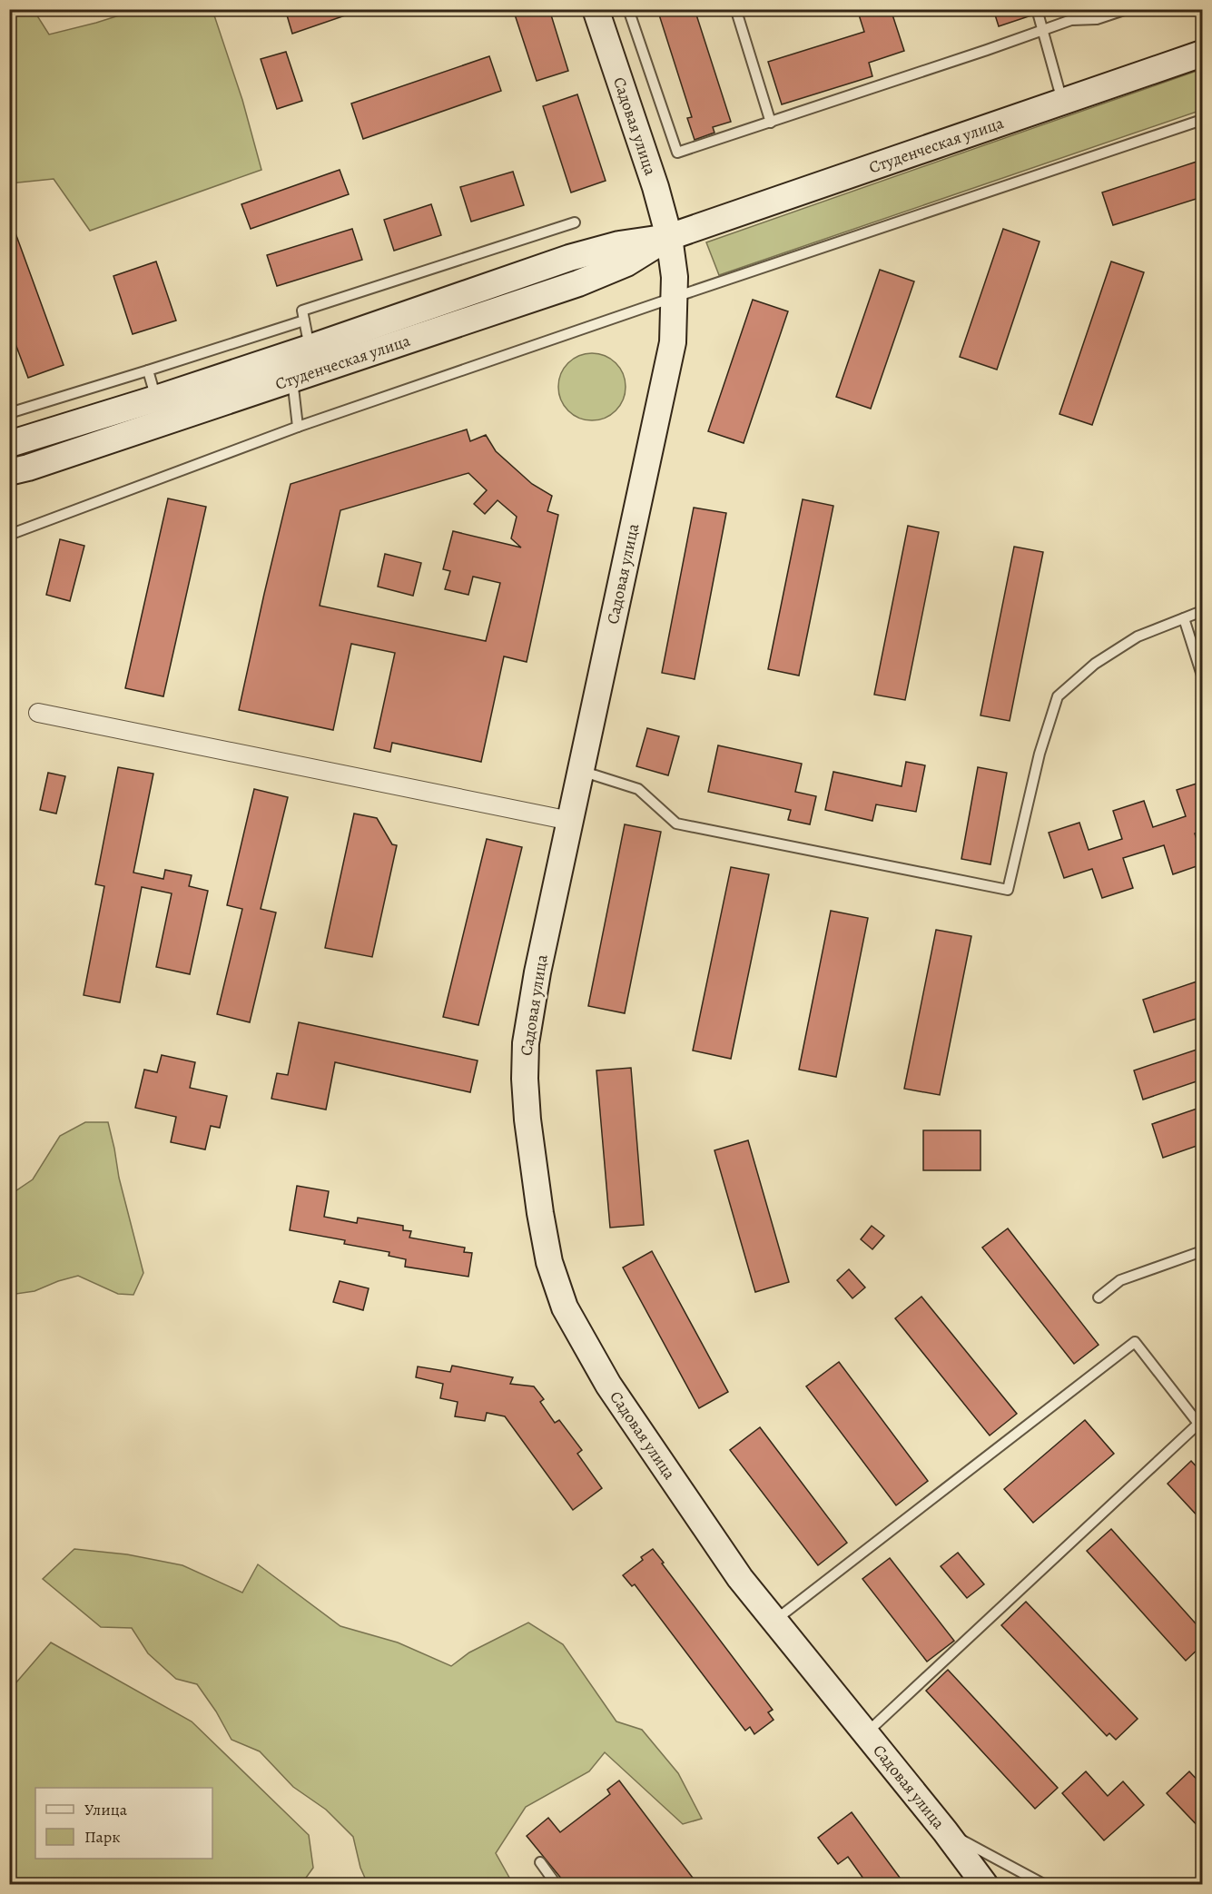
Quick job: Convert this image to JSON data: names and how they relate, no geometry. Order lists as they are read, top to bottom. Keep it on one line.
{"streets":{"main road":["Садовая улица","Студенческая улица"]},"crossings":[["Садовая улица","Студенческая улица"]],"legend":["Улица","Парк"]}
